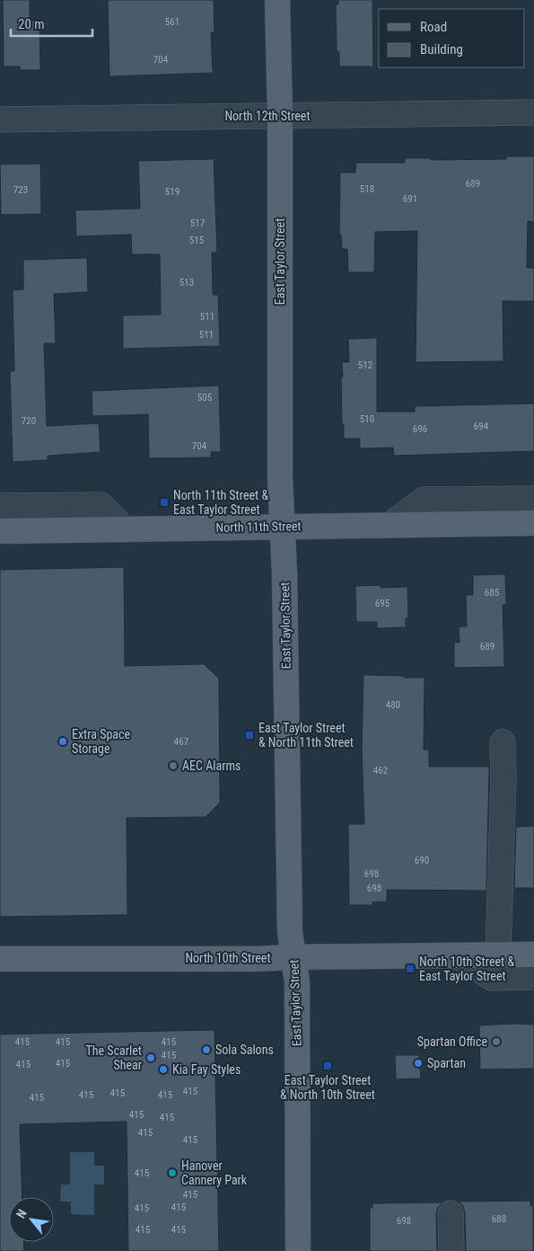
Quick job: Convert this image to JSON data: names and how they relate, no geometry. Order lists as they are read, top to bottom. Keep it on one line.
{"streets":{"main road":["East Taylor Street","North 11th Street","North 10th Street"],"street":["North 12th Street"]},"crossings":[["North 12th Street","East Taylor Street"],["East Taylor Street","North 11th Street"],["East Taylor Street","North 10th Street"]],"places":{"transit":["North 11th Street & East Taylor Street","East Taylor Street & North 11th Street","North 10th Street & East Taylor Street","East Taylor Street & North 10th Street"],"other":["Extra Space Storage","AEC Alarms","Spartan Office","Sola Salons","The Scarlet Shear","Spartan","Kia Fay Styles","Hanover Cannery Park"]},"house_numbers":["561","704","689","518","723","519","691","517","515","513","511","511","512","505","510","720","694","696","704","685","695","689","480","467","462","690","698","698","415","415","415","415","415","415","415","415","415","415","415","415","415","415","415","415","415","415","415","688","698","415","415"],"legend":["Road","Building"],"scale_bar":"20 m","north":"top left"}
